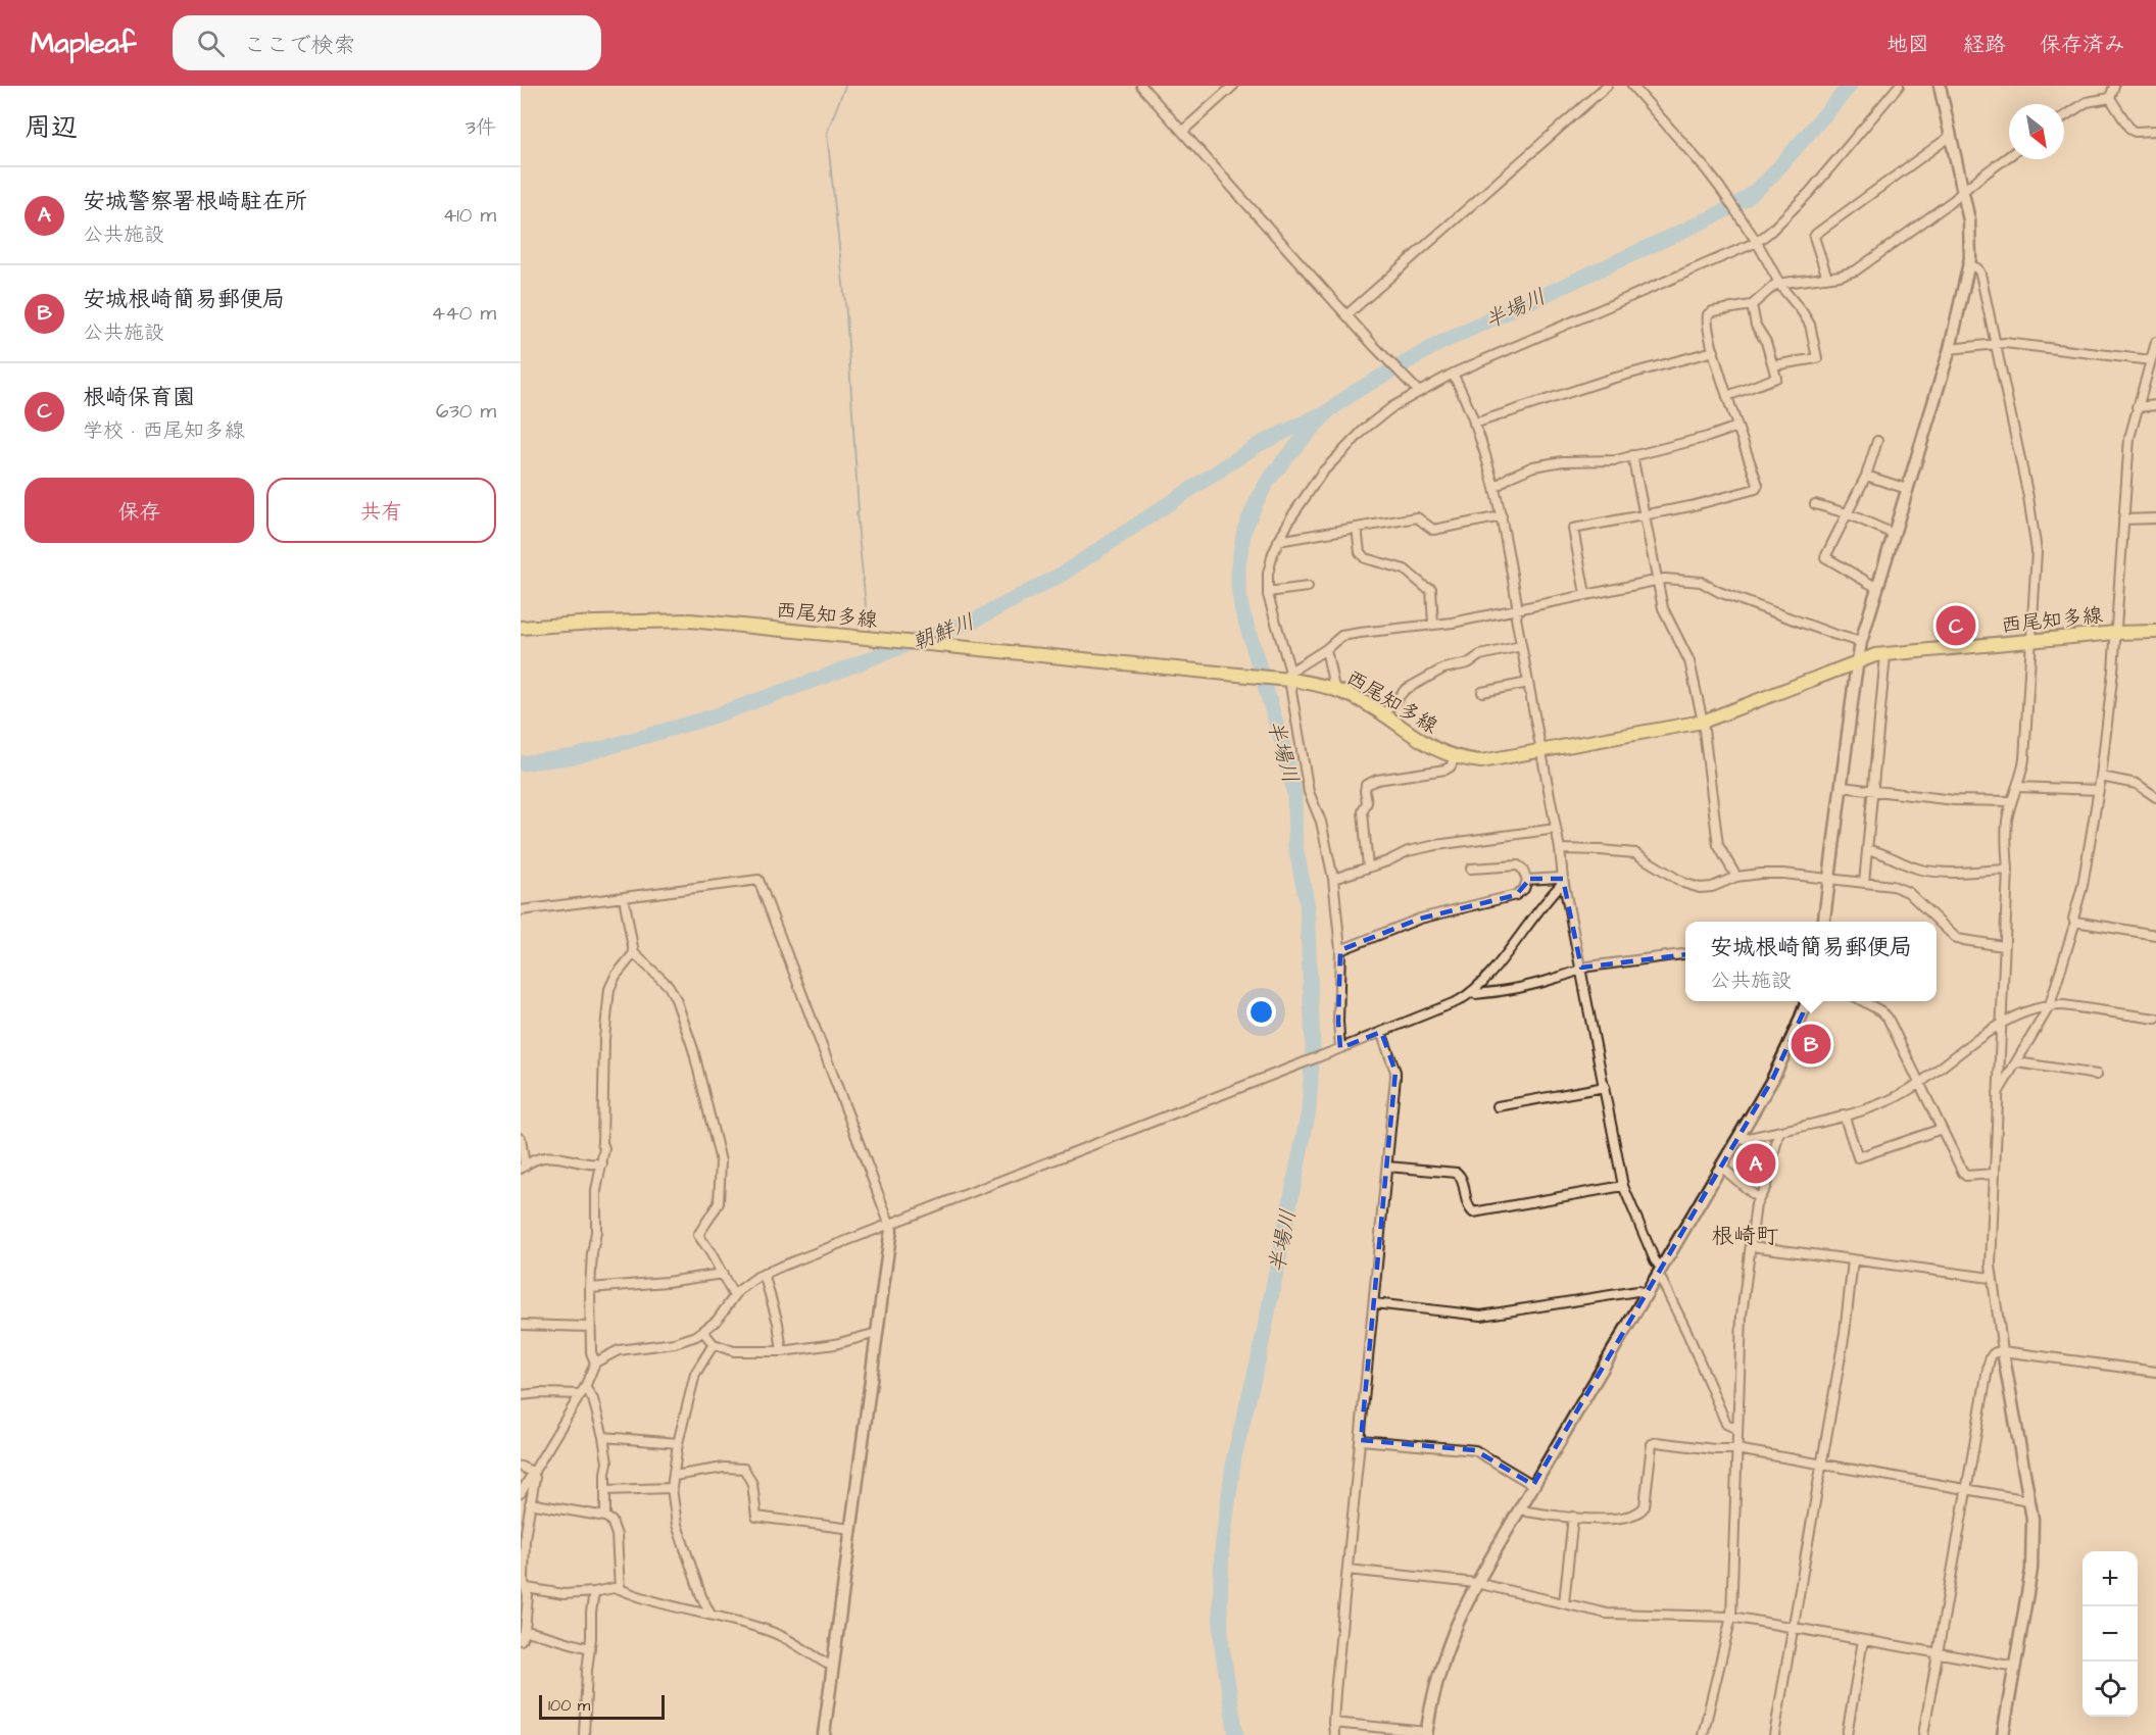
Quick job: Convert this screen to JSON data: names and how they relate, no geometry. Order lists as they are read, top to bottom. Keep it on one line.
{"streets":{"main road":["西尾知多線"]},"districts":["根崎町"],"water":["半場川","朝鮮川"],"scale_bar":"100 m","north":"bottom right","page":{"header":"Mapleaf","search":"ここで検索","nav":["地図","経路","保存済み"],"heading":["周辺","3件"],"list":[{"mark":"A","name":"安城警察署根崎駐在所","note":"公共施設","value":"410 m"},{"mark":"B","name":"安城根崎簡易郵便局","note":"公共施設","value":"440 m"},{"mark":"C","name":"根崎保育園","note":"学校 · 西尾知多線","value":"630 m"}],"buttons":["保存","共有"],"pins":["C","B","A"],"popup":["安城根崎簡易郵便局","公共施設"],"map_buttons":["+","−"],"scale":"100 m"}}
